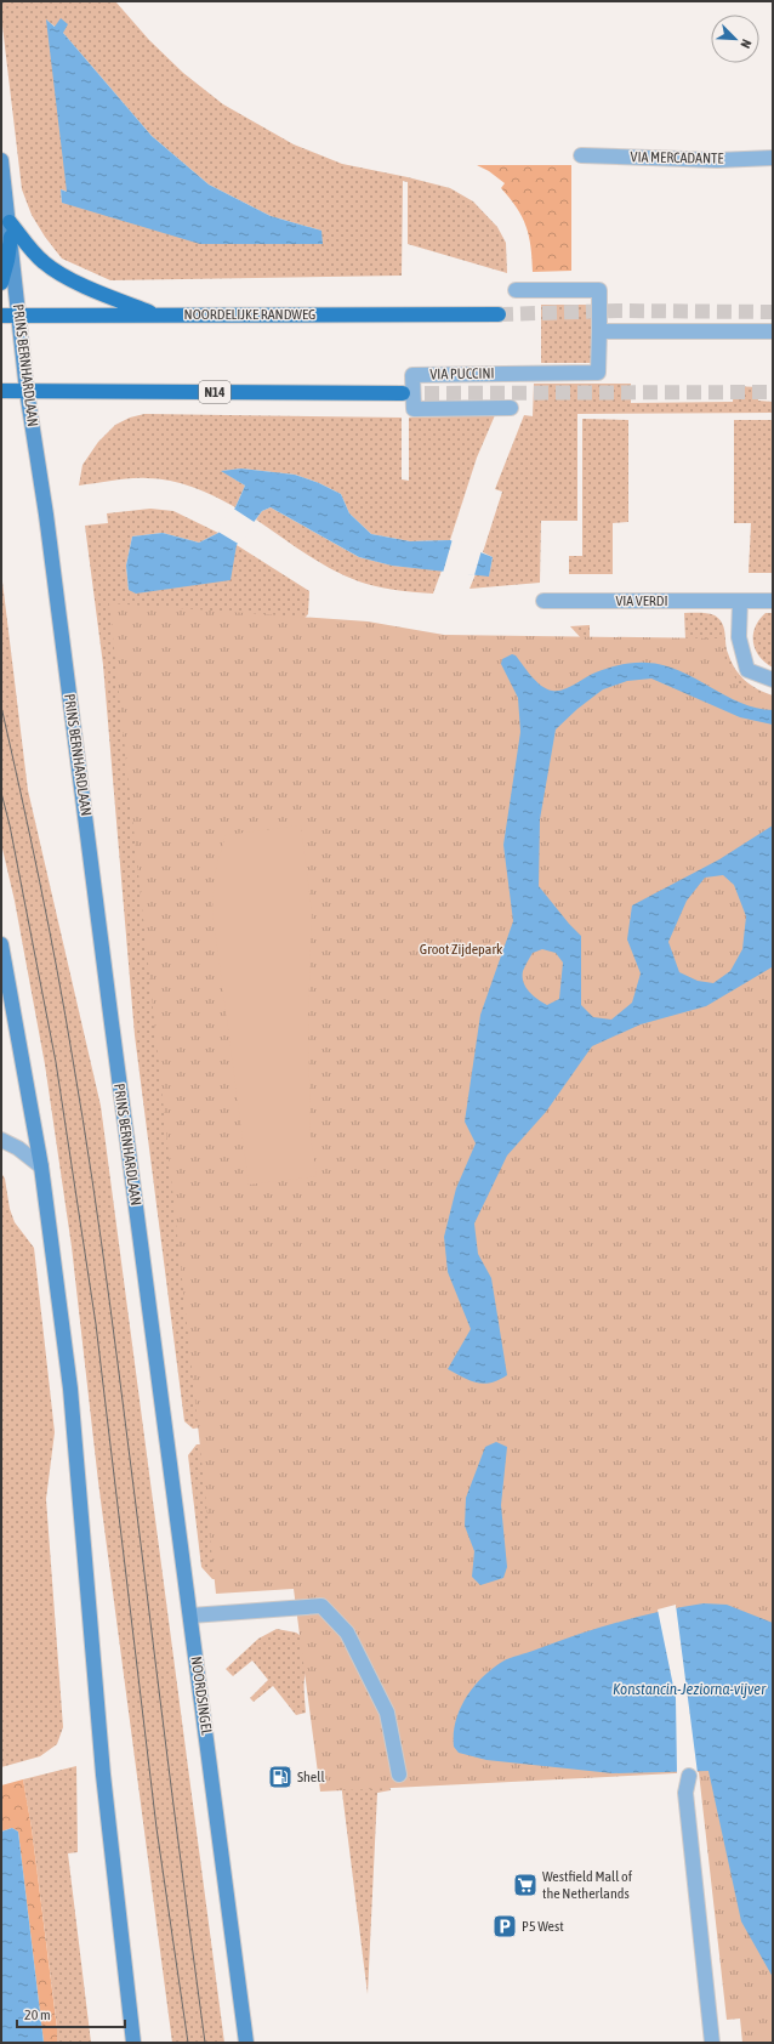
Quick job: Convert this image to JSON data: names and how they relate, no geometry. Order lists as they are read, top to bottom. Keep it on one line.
{"streets":{"main road":["NOORDELIJKE RANDWEG","PRINS BERNHARDLAAN","N14","NOORDSINGEL"],"street":["VIA MERCADANTE","VIA PUCCINI","VIA VERDI"]},"crossings":[["NOORDELIJKE RANDWEG","PRINS BERNHARDLAAN"],["PRINS BERNHARDLAAN","N14"],["PRINS BERNHARDLAAN","NOORDSINGEL"]],"water":["Konstancin-Jeziorna-vijver"],"parks":["Groot Zijdepark"],"places":{"fuel station":["Shell"],"supermarket":["Westfield Mall of the Netherlands"],"parking":["P5 West"]},"scale_bar":"20 m","north":"bottom right"}
